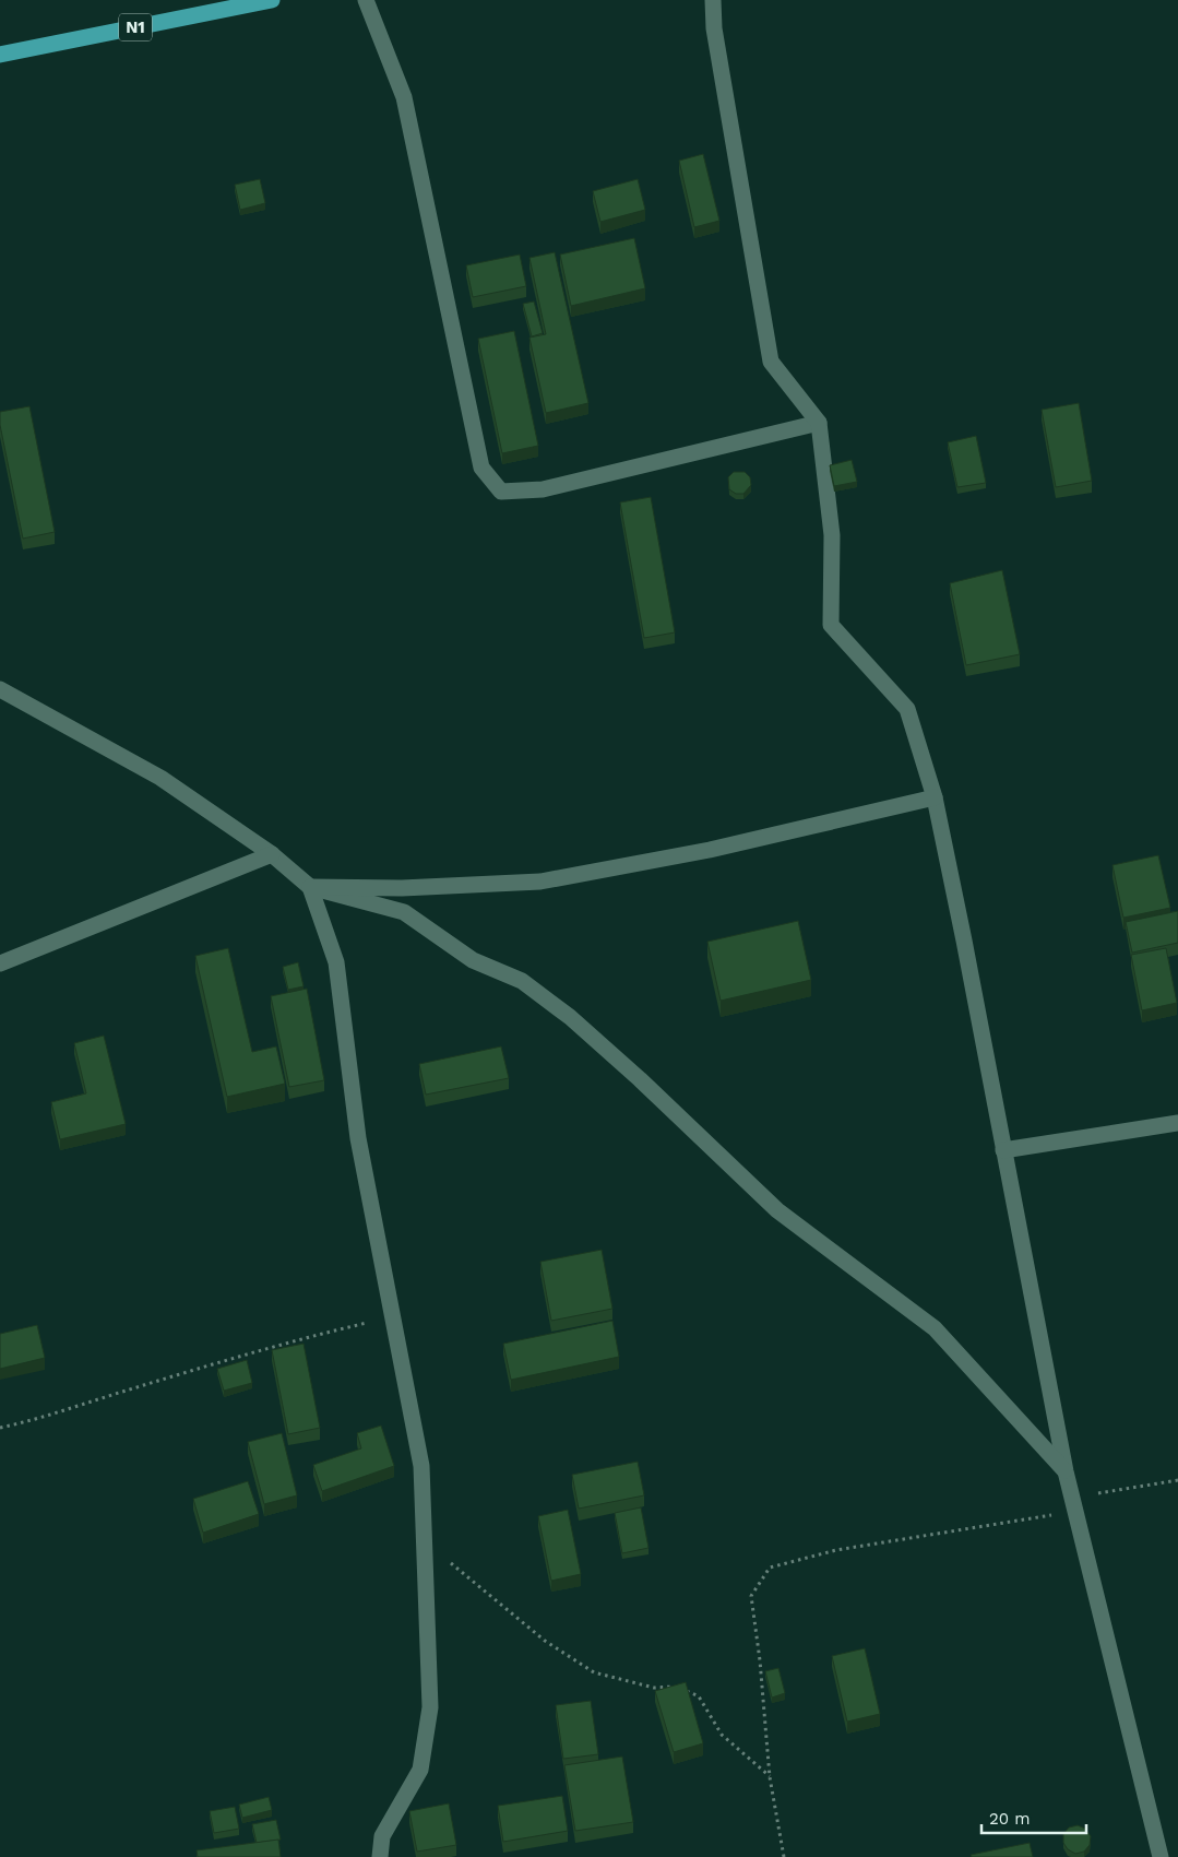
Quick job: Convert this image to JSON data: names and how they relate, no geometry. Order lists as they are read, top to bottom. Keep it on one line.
{"streets":{"highway":["N1"]},"scale_bar":"20 m"}
